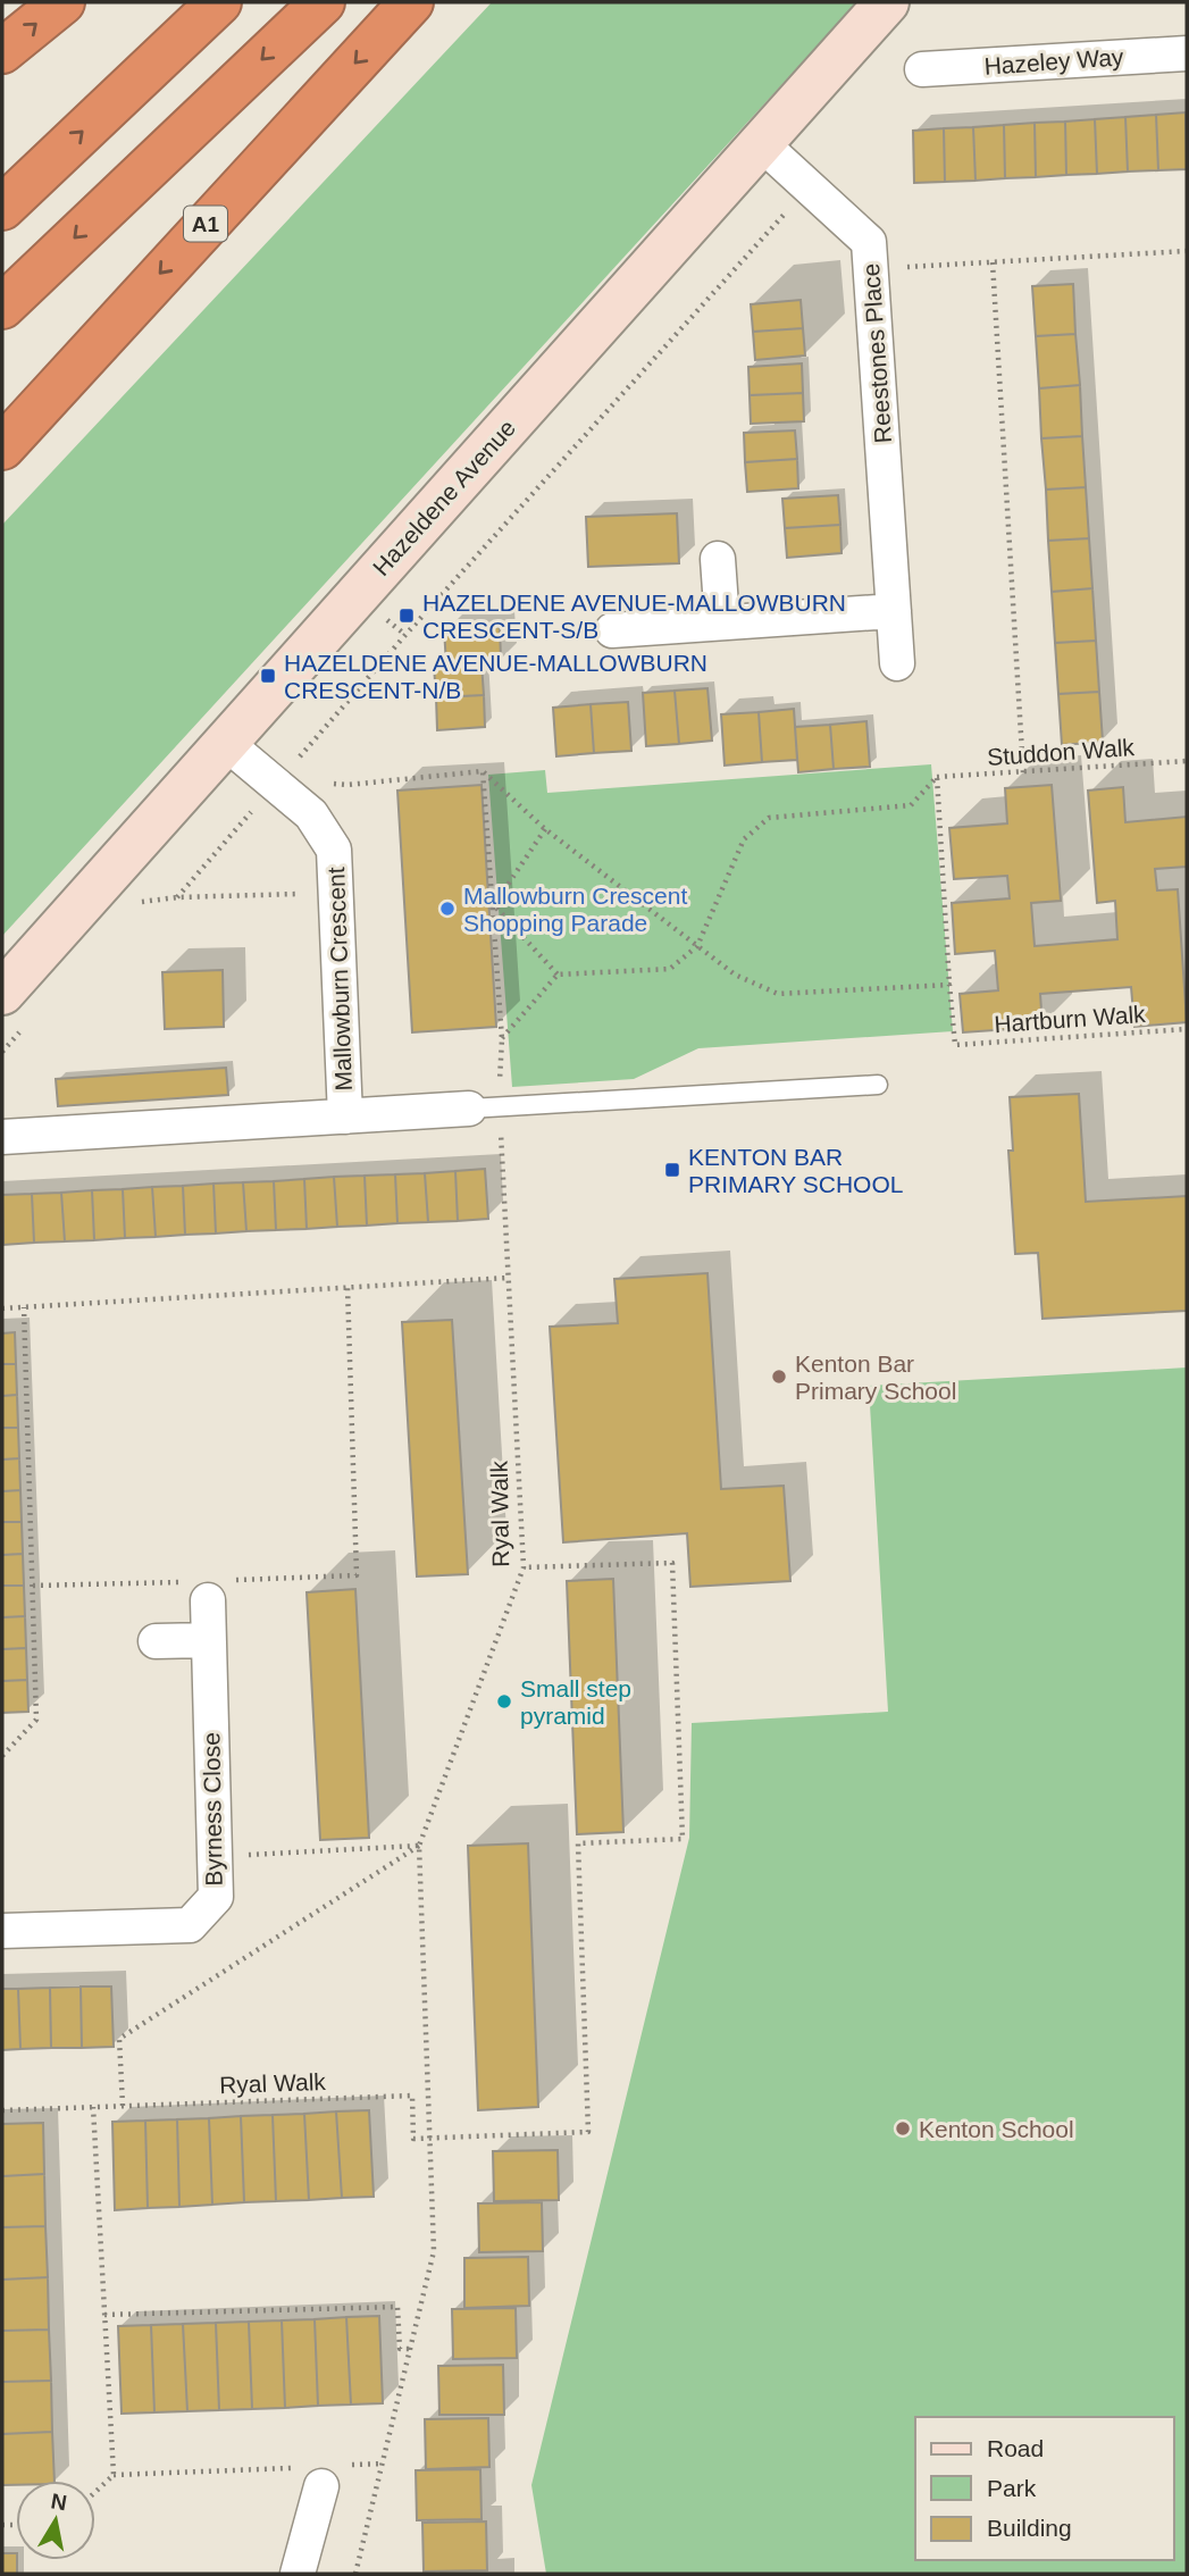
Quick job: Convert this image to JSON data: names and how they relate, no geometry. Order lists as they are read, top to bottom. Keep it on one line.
{"streets":{"highway":["A1"],"street":["Hazeley Way","Reestones Place","Hazeldene Avenue","Mallowburn Crescent","Byrness Close"],"path":["Studdon Walk","Hartburn Walk","Ryal Walk"]},"crossings":[["Reestones Place","Hazeldene Avenue"],["Hazeldene Avenue","Mallowburn Crescent"],["Mallowburn Crescent","Ryal Walk"]],"places":{"transit":["HAZELDENE AVENUE-MALLOWBURN CRESCENT-S/B","HAZELDENE AVENUE-MALLOWBURN CRESCENT-N/B","KENTON BAR PRIMARY SCHOOL"],"other":["Mallowburn Crescent Shopping Parade","Kenton Bar Primary School","Small step pyramid","Kenton School"]},"legend":["Road","Park","Building"],"north":"top"}
